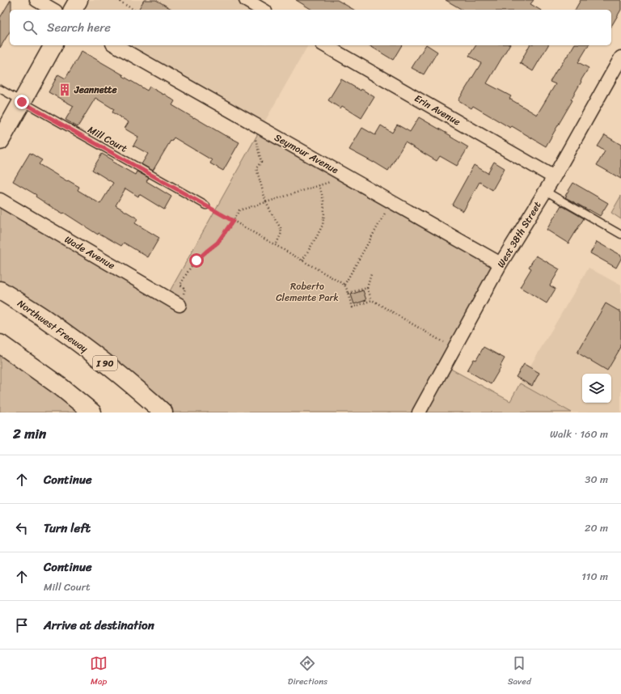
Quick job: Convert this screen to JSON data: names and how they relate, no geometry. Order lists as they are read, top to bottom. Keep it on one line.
{"streets":{"main road":["Northwest Freeway","I 90"],"street":["Erin Avenue","Seymour Avenue","West 38th Street","Wade Avenue"],"lane":["Mill Court"]},"crossings":[["Erin Avenue","West 38th Street"],["Seymour Avenue","West 38th Street"]],"parks":["Roberto Clemente Park"],"places":{"building":["Jeannette"]},"page":{"search":"Search here","heading":["2 min","Walk · 160 m"],"list":[["Continue","30 m"],["Turn left","20 m"],["Continue","Mill Court","110 m"],"Arrive at destination"],"nav":["Map","Directions","Saved"]}}
